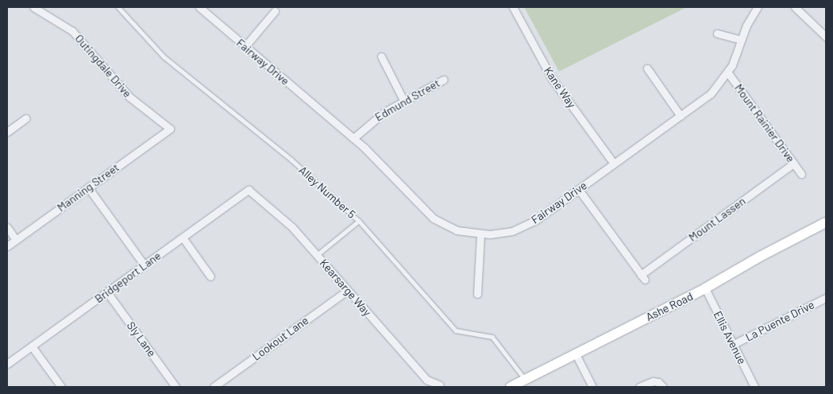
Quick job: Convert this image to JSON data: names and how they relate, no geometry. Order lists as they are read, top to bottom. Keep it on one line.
{"streets":{"street":["Fairway Drive","Outingdale Drive","Kane Way","Edmund Street","Mount Rainier Drive","Manning Street","Mount Lassen","Bridgeport Lane","Kearsarge Way","Ashe Road","La Puente Drive","Ellis Avenue","Lookout Lane","Sly Lane"],"lane":["Alley Number 5"]},"crossings":[["Fairway Drive","Kane Way"],["Fairway Drive","Edmund Street"],["Fairway Drive","Mount Rainier Drive"],["Fairway Drive","Mount Lassen"],["Outingdale Drive","Manning Street"],["Mount Rainier Drive","Mount Lassen"],["Alley Number 5","Ashe Road"],["Bridgeport Lane","Kearsarge Way"],["Bridgeport Lane","Sly Lane"],["Kearsarge Way","Lookout Lane"],["Ashe Road","Ellis Avenue"],["La Puente Drive","Ellis Avenue"]]}
